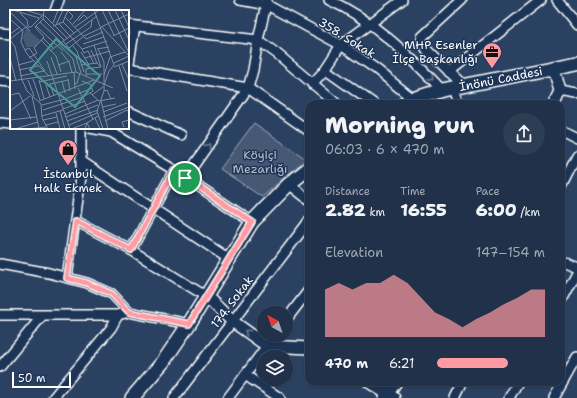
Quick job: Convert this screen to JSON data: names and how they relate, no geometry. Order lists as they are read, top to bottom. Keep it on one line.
{"streets":{"main road":["İnönü Caddesi"],"street":["358. Sokak","174. Sokak"]},"parks":["Köyiçi Mezarlığı"],"places":{"office":["MHP Esenler İlçe Başkanlığı"],"shop":["İstanbul Halk Ekmek"]},"scale_bar":"50 m","north":"top left","page":{"heading":["Morning run","06:03 · 6 × 470 m"],"stats":[["Distance","2.82 km"],["Time","16:55"],["Pace","6:00 /km"]],"chart":["Elevation","147–154 m"],"list":[{"name":"470 m","note":"6:21"}],"scale":"50 m"}}
